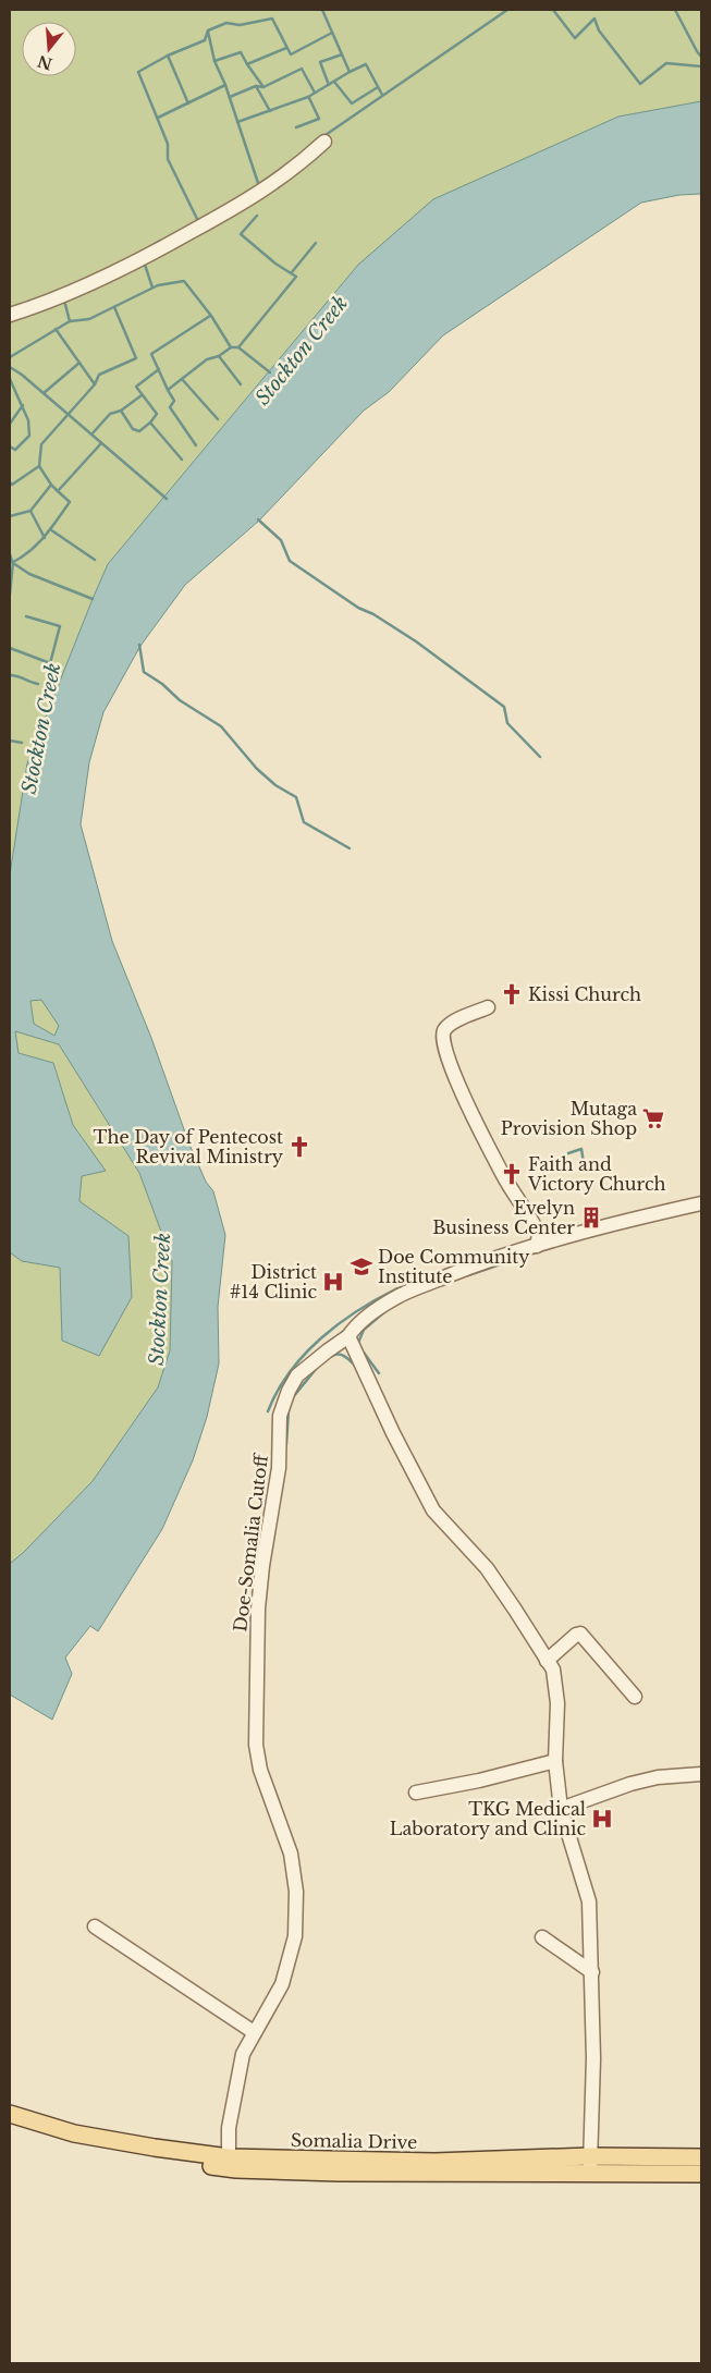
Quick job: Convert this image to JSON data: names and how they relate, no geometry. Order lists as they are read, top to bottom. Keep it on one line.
{"streets":{"main road":["Somalia Drive"],"street":["Doe-Somalia Cutoff"]},"crossings":[["Doe-Somalia Cutoff","Somalia Drive"]],"water":["Stockton Creek"],"places":{"church":["Kissi Church","The Day of Pentecost Revival Ministry","Faith and Victory Church"],"supermarket":["Mutaga Provision Shop"],"building":["Evelyn Business Center"],"school or university":["Doe Community Institute"],"hospital":["District #14 Clinic","TKG Medical Laboratory and Clinic"]},"north":"bottom"}
